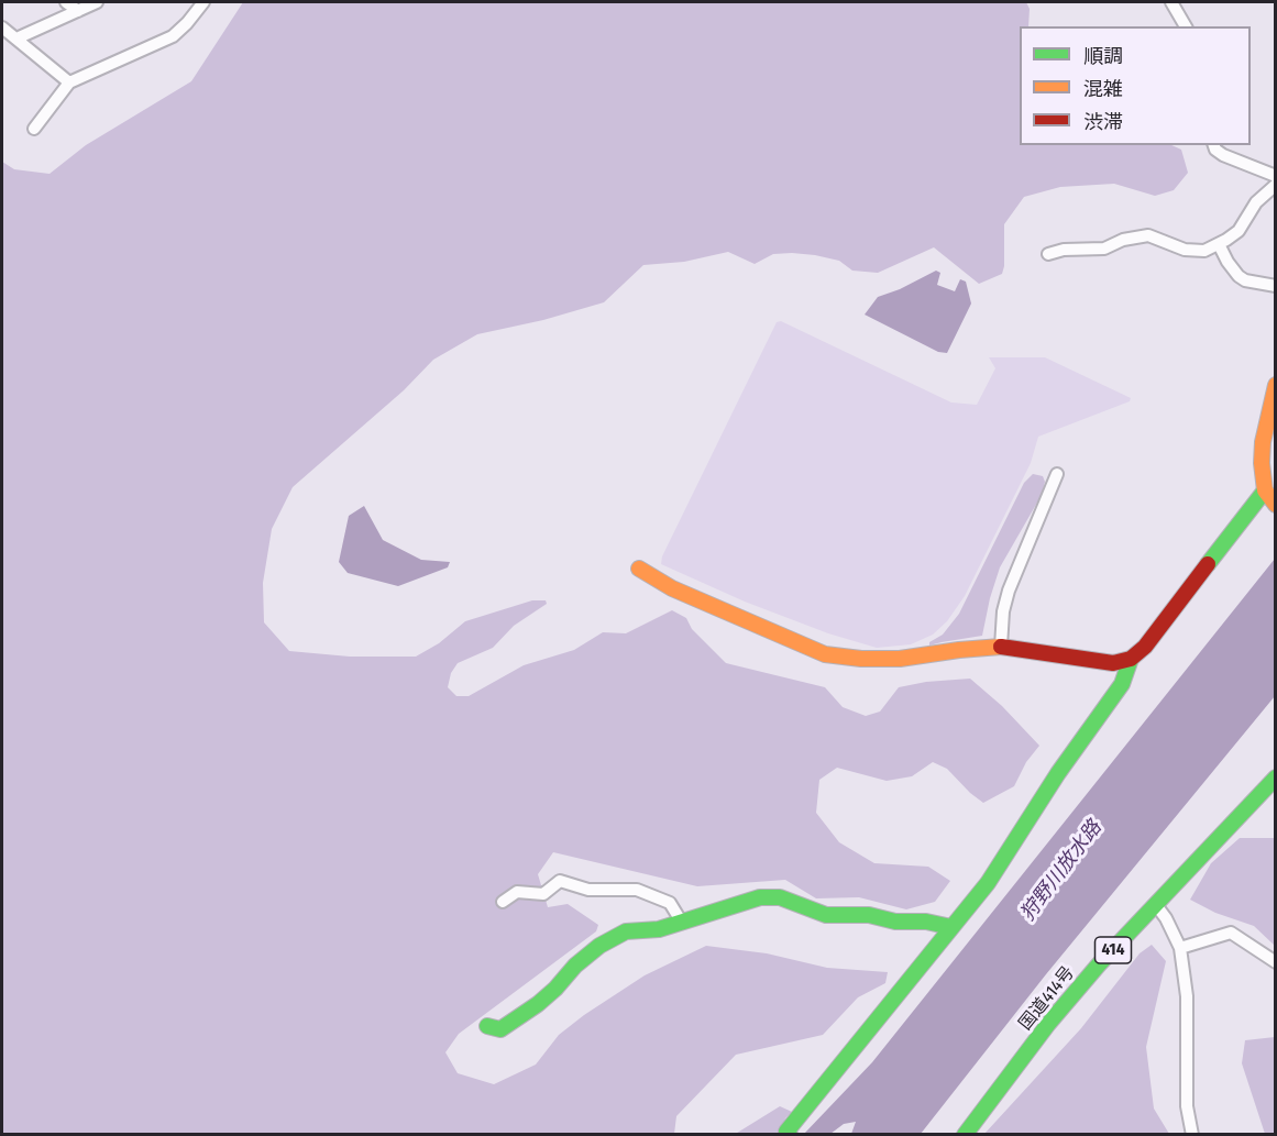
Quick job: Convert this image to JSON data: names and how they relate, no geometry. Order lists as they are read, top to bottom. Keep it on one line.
{"streets":{"main road":["414","国道414号"]},"water":["狩野川放水路"],"legend":["順調","混雑","渋滞"]}
